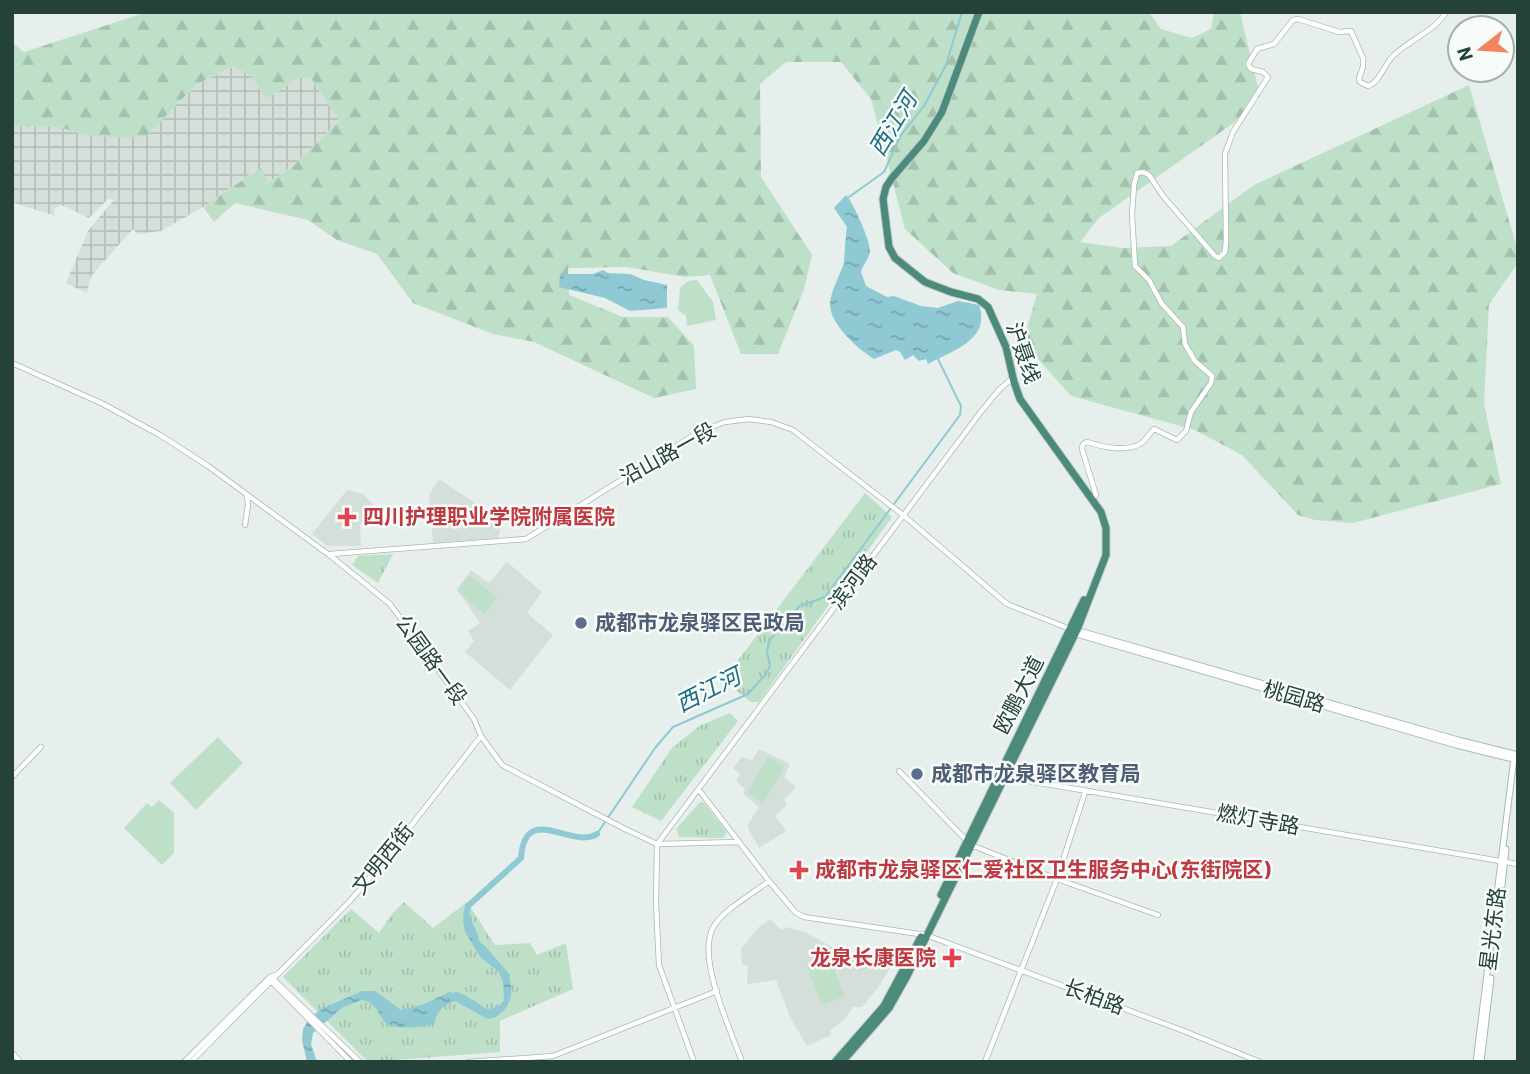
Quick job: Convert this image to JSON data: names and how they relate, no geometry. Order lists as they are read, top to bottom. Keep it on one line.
{"streets":{"highway":["沪聂线","欧鹏大道"],"main road":["桃园路","星光东路"],"street":["沿山路一段","滨河路","公园路一段","燃灯寺路","文明西街","长柏路"]},"crossings":[["沪聂线","沿山路一段"],["沪聂线","滨河路"],["沪聂线","欧鹏大道"],["沪聂线","桃园路"],["沿山路一段","滨河路"],["沿山路一段","公园路一段"],["沿山路一段","欧鹏大道"],["沿山路一段","桃园路"],["滨河路","公园路一段"],["滨河路","欧鹏大道"],["滨河路","长柏路"],["公园路一段","文明西街"],["欧鹏大道","桃园路"],["欧鹏大道","燃灯寺路"],["欧鹏大道","长柏路"],["桃园路","星光东路"],["燃灯寺路","星光东路"]],"water":["西江河"],"places":{"health":["四川护理职业学院附属医院","成都市龙泉驿区仁爱社区卫生服务中心(东街院区)","龙泉长康医院"],"other":["成都市龙泉驿区民政局","成都市龙泉驿区教育局"]},"north":"left"}
